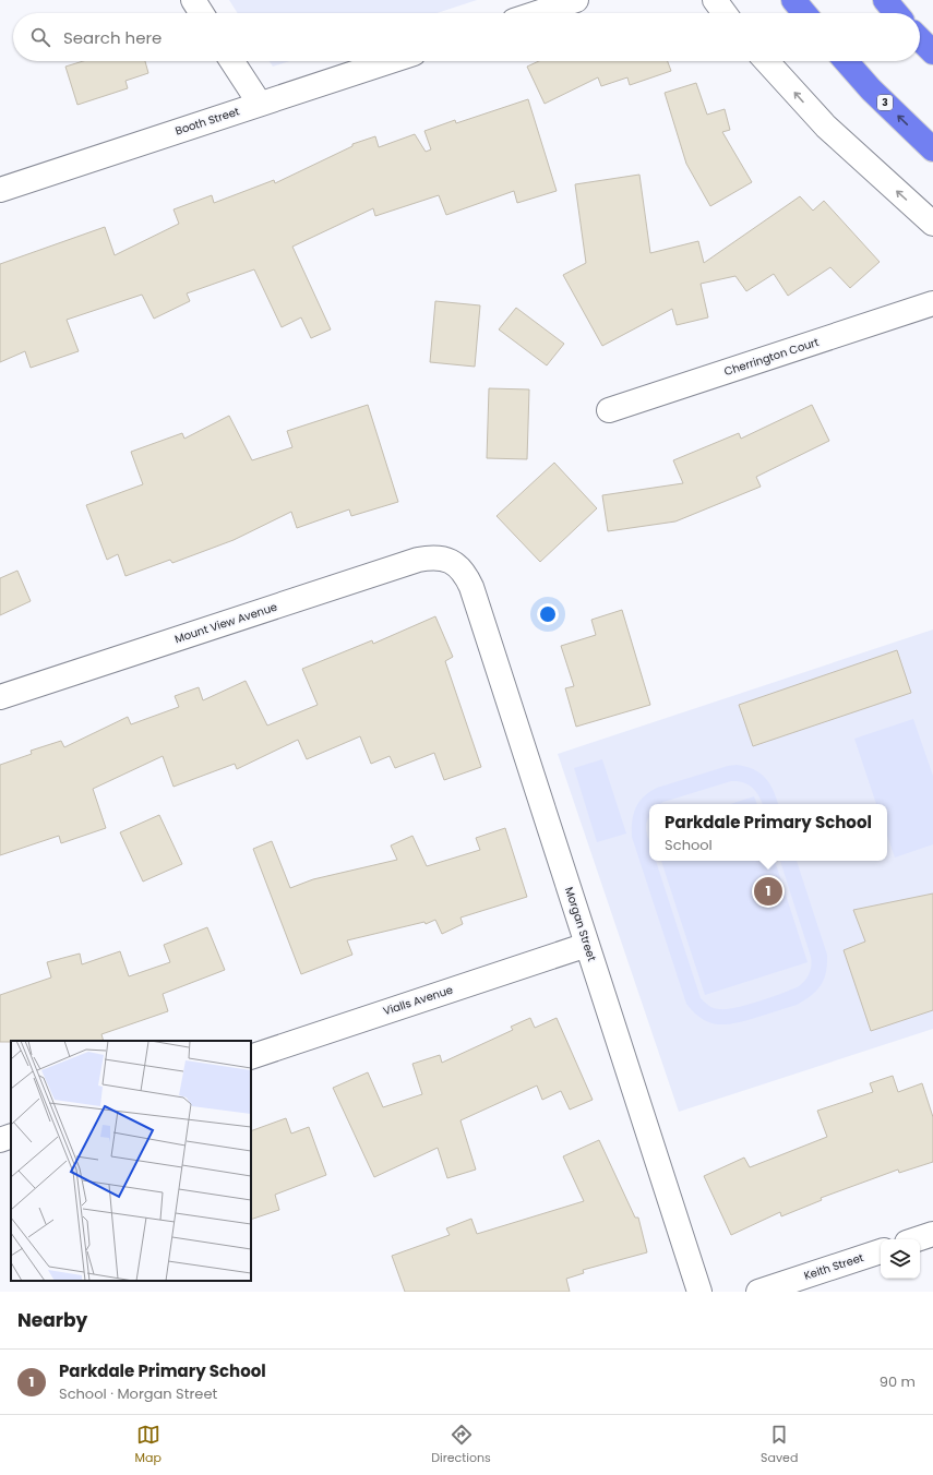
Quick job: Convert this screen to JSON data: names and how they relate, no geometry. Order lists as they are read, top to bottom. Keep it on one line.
{"streets":{"highway":["3"],"street":["Booth Street","Cherrington Court","Mount View Avenue","Morgan Street","Vialls Avenue","Keith Street"]},"crossings":[["Mount View Avenue","Morgan Street"],["Morgan Street","Vialls Avenue"]],"page":{"search":"Search here","popup":["Parkdale Primary School","School"],"pins":"1","heading":"Nearby","list":[{"mark":"1","name":"Parkdale Primary School","note":"School · Morgan Street","value":"90 m"}],"nav":["Map","Directions","Saved"]}}
